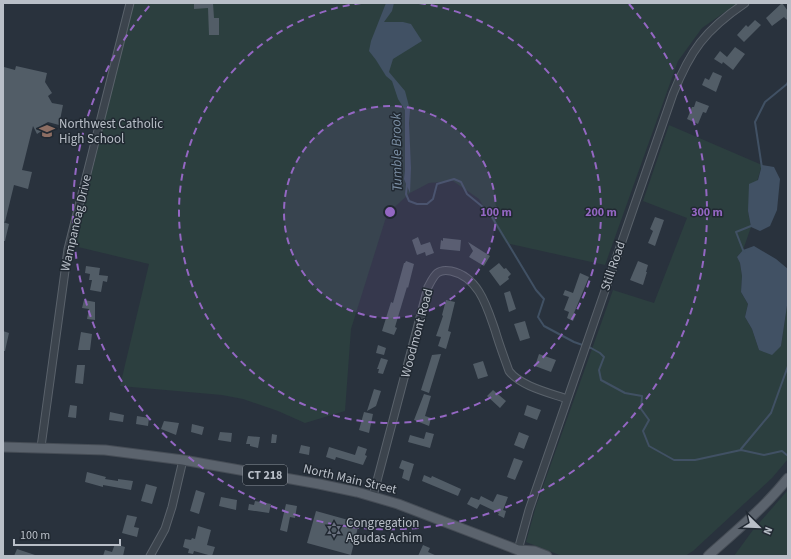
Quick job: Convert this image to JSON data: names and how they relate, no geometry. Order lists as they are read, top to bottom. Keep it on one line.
{"streets":{"main road":["CT 218","North Main Street"],"street":["Wampanoag Drive","Still Road","Woodmont Road"]},"crossings":[["Wampanoag Drive","North Main Street"],["Still Road","Woodmont Road"],["Still Road","North Main Street"],["Woodmont Road","North Main Street"]],"water":["Tumble Brook"],"places":{"school or university":["Northwest Catholic High School"],"synagogue":["Congregation Agudas Achim"]},"scale_bar":"100 m","north":"bottom right","rings":["100 m","200 m","300 m"]}
